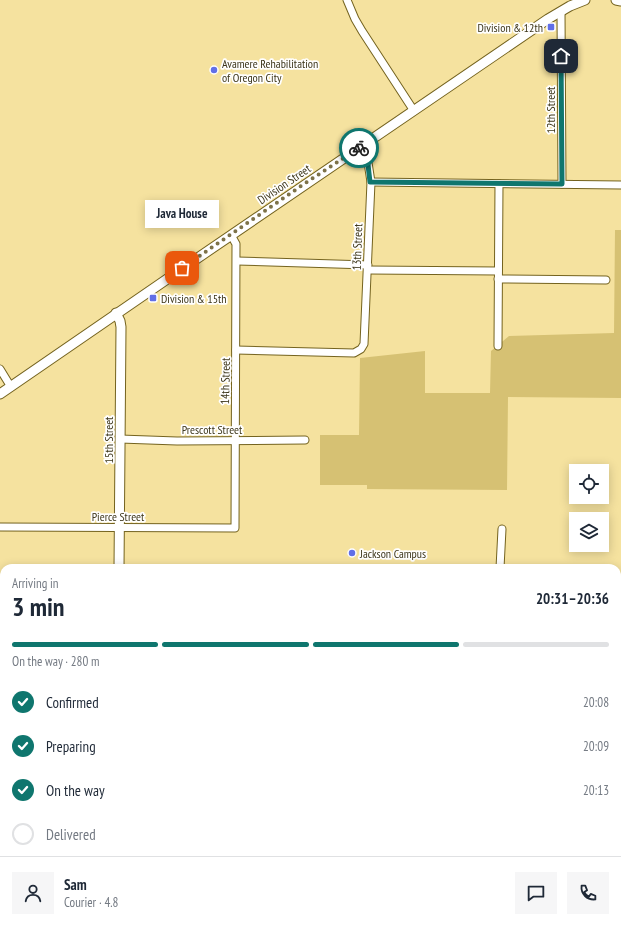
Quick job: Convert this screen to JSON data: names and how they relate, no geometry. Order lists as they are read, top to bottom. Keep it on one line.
{"streets":{"street":["12th Street","Division Street","13th Street","14th Street","Prescott Street","15th Street","Pierce Street"]},"crossings":[["12th Street","Division Street"],["Division Street","13th Street"],["Division Street","14th Street"],["Division Street","15th Street"],["13th Street","14th Street"],["14th Street","Prescott Street"],["14th Street","Pierce Street"],["Prescott Street","15th Street"],["15th Street","Pierce Street"]],"places":{"transit":["Division & 12th","Division & 15th"],"other":["Avamere Rehabilitation of Oregon City","Java House","Jackson Campus"]},"page":{"bubble":"Java House","heading":["3 min","Arriving in","20:31–20:36"],"panel":["Sam","Courier · 4.8"],"bar":"On the way · 280 m","list":[["Confirmed","20:08"],["Preparing","20:09"],["On the way","20:13"],"Delivered"]}}
